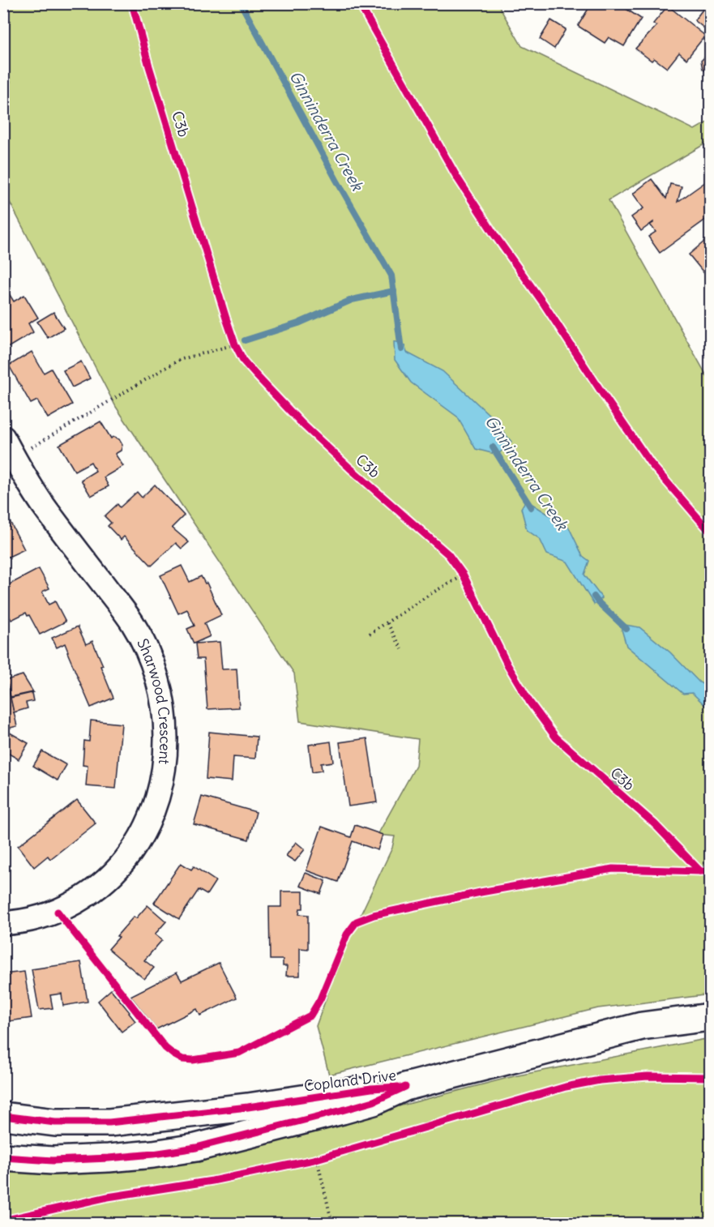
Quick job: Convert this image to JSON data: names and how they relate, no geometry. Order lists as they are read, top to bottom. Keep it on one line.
{"streets":{"main road":["Copland Drive"],"street":["Sharwood Crescent"],"cycle path":["C3b"]},"water":["Ginninderra Creek"]}
